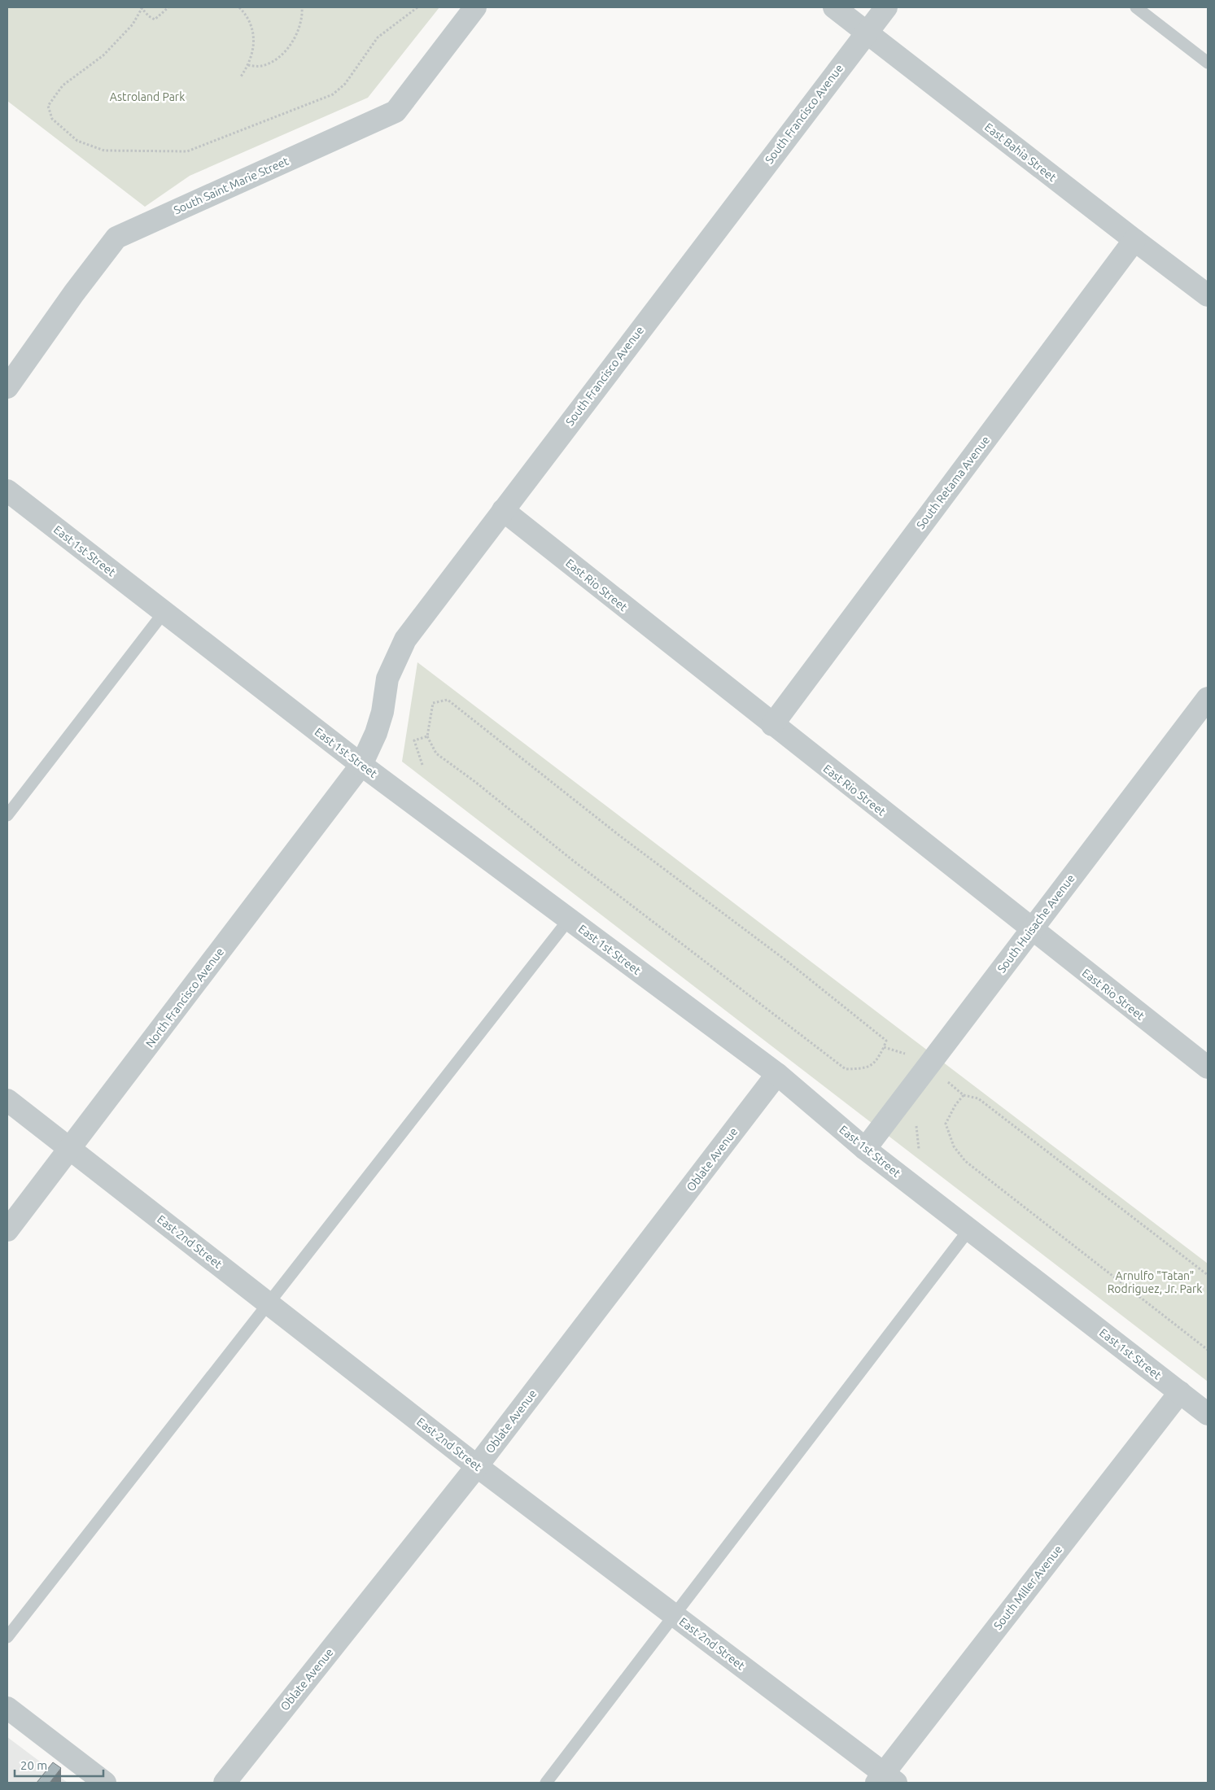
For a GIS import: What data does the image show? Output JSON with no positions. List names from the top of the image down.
{
  "streets": {
    "street": [
      "South Francisco Avenue",
      "East Bahia Street",
      "South Saint Marie Street",
      "South Retama Avenue",
      "East 1st Street",
      "East Rio Street",
      "South Huisache Avenue",
      "North Francisco Avenue",
      "Oblate Avenue",
      "East 2nd Street",
      "South Miller Avenue"
    ]
  },
  "crossings": [
    ["South Francisco Avenue", "East Bahia Street"],
    ["South Francisco Avenue", "East 1st Street"],
    ["South Francisco Avenue", "East Rio Street"],
    ["South Francisco Avenue", "North Francisco Avenue"],
    ["East Bahia Street", "South Retama Avenue"],
    ["South Retama Avenue", "East Rio Street"],
    ["East 1st Street", "South Huisache Avenue"],
    ["East 1st Street", "North Francisco Avenue"],
    ["East 1st Street", "Oblate Avenue"],
    ["East 1st Street", "South Miller Avenue"],
    ["East Rio Street", "South Huisache Avenue"],
    ["North Francisco Avenue", "East 2nd Street"],
    ["Oblate Avenue", "East 2nd Street"],
    ["East 2nd Street", "South Miller Avenue"]
  ],
  "parks": ["Astroland Park", "Arnulfo \"Tatan\" Rodriguez, Jr. Park"],
  "scale_bar": "20 m"
}
